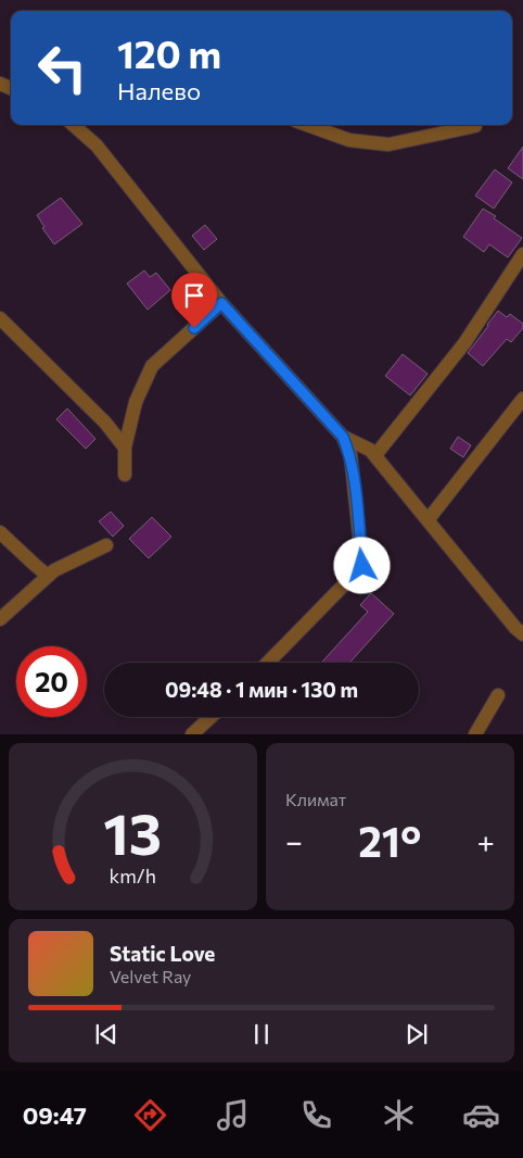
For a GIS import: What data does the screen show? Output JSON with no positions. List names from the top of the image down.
{
  "page": {
    "turn": ["120 m", "Налево"],
    "limit": "20",
    "trip": "09:48 · 1 мин · 130 m",
    "tile": "Климат",
    "heat": ["−", "21°", "+"],
    "song": ["Static Love", "Velvet Ray"],
    "tabs": "09:47",
    "gauge": ["13", "km/h"]
  }
}
